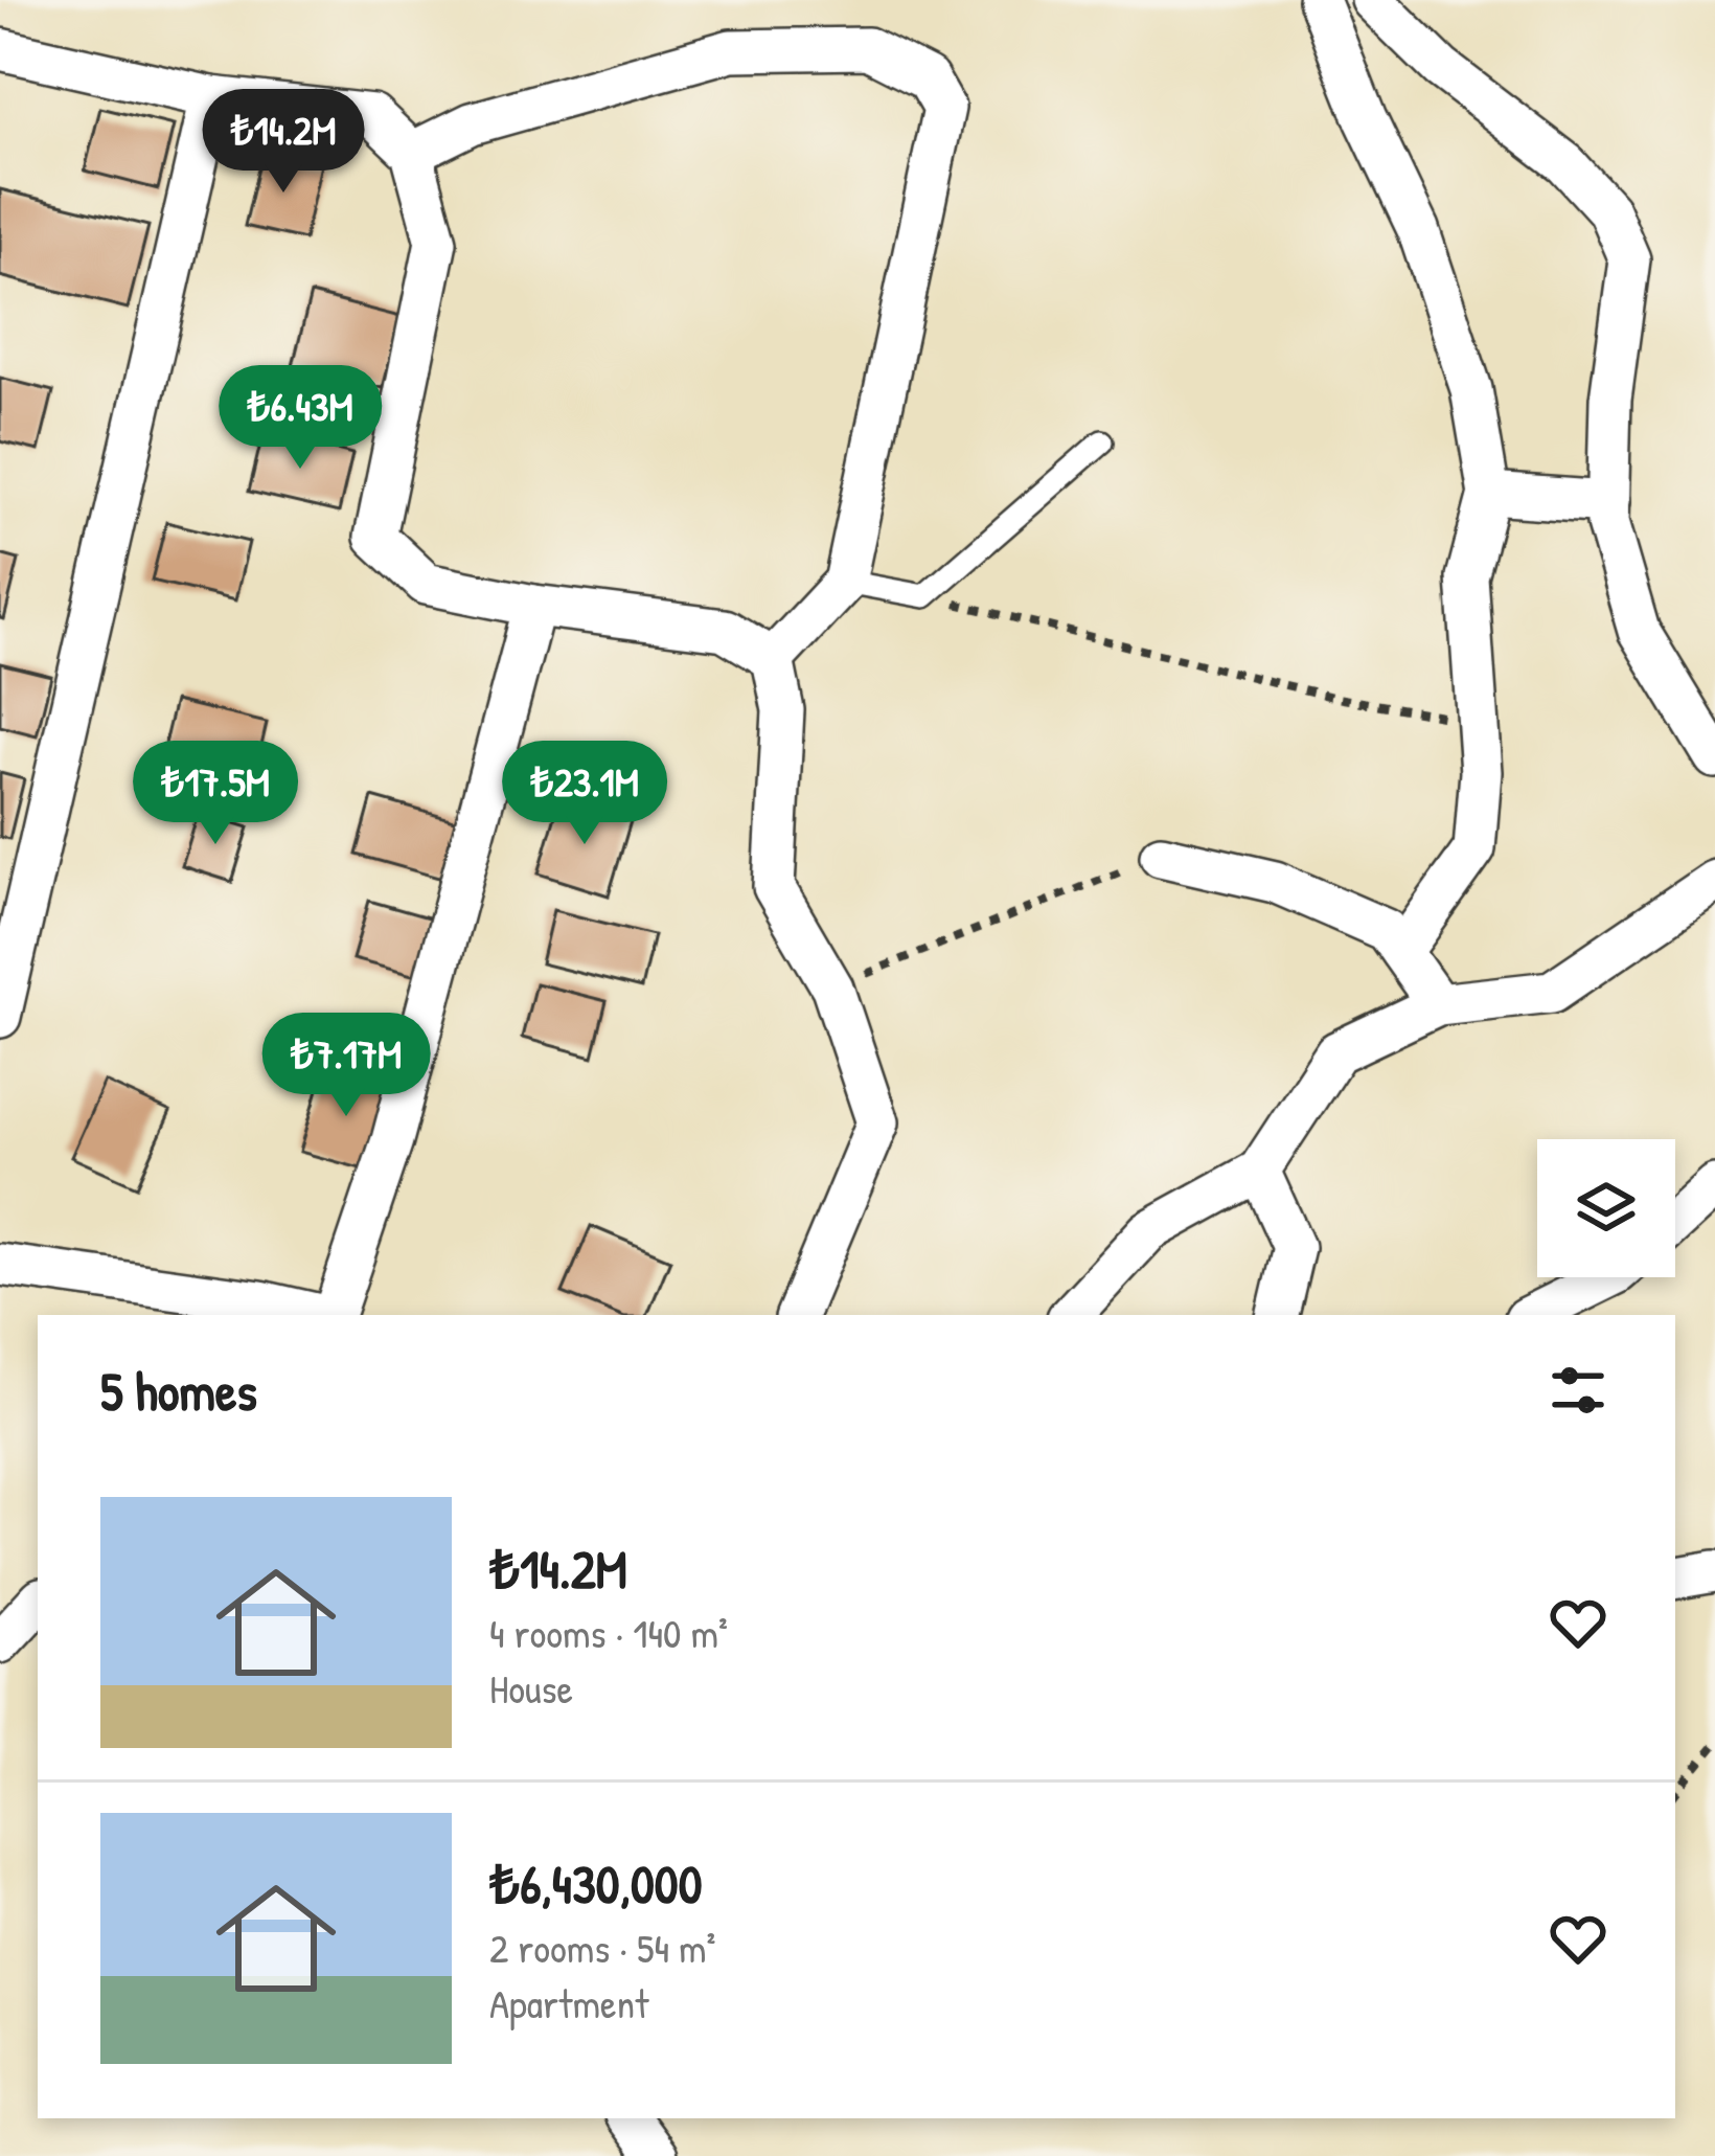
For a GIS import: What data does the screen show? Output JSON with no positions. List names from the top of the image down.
{
  "page": {
    "price": [
      "₺14.2M",
      "₺6.43M",
      "₺17.5M",
      "₺23.1M",
      "₺7.17M"
    ],
    "heading": "5 homes",
    "list": [
      {
        "name": "₺14.2M",
        "note": "4 rooms · 140 m² · House"
      },
      {
        "name": "₺6,430,000",
        "note": "2 rooms · 54 m² · Apartment"
      }
    ]
  }
}
